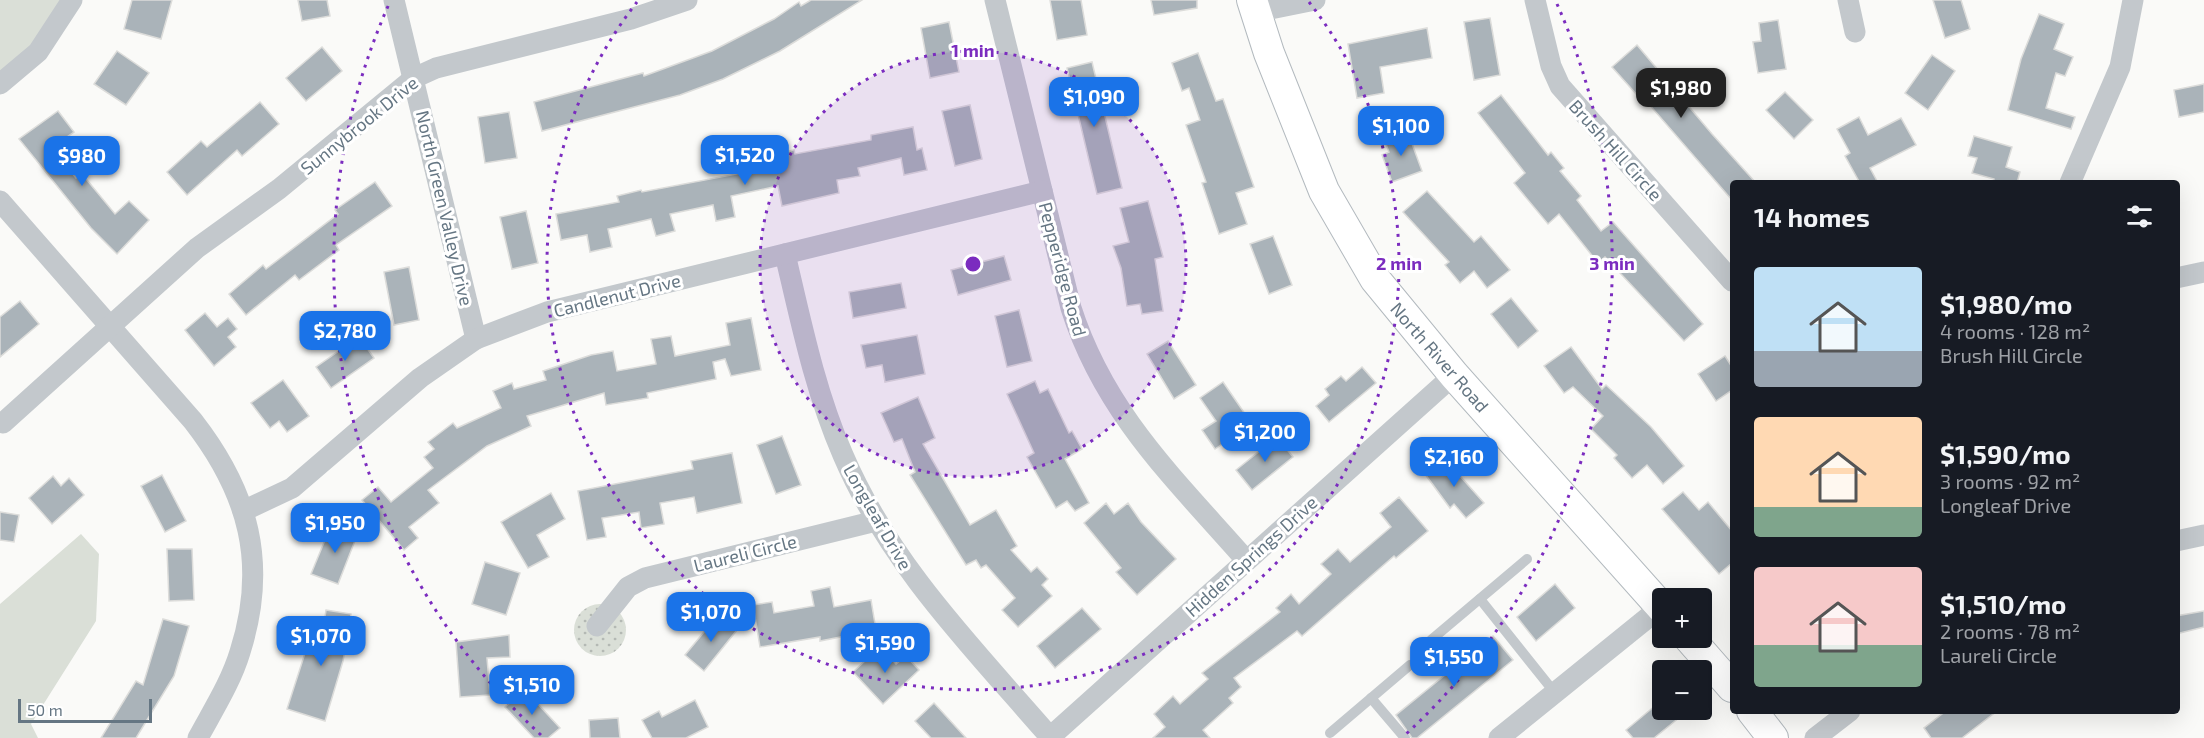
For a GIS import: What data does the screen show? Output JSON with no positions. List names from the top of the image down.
{
  "streets": {
    "street": [
      "Sunnybrook Drive",
      "Brush Hill Circle",
      "North Green Valley Drive",
      "Pepperidge Road",
      "Candlenut Drive",
      "North River Road",
      "Longleaf Drive",
      "Laureli Circle",
      "Hidden Springs Drive"
    ]
  },
  "crossings": [
    ["Sunnybrook Drive", "North Green Valley Drive"],
    ["North Green Valley Drive", "Candlenut Drive"],
    ["Pepperidge Road", "Candlenut Drive"],
    ["Pepperidge Road", "Hidden Springs Drive"],
    ["Candlenut Drive", "Longleaf Drive"],
    ["North River Road", "Hidden Springs Drive"],
    ["Longleaf Drive", "Laureli Circle"],
    ["Longleaf Drive", "Hidden Springs Drive"]
  ],
  "scale_bar": "50 m",
  "page": {
    "price": [
      "$1,980",
      "$1,090",
      "$1,100",
      "$1,520",
      "$980",
      "$2,780",
      "$1,200",
      "$2,160",
      "$1,950",
      "$1,070",
      "$1,070",
      "$1,590",
      "$1,550",
      "$1,510"
    ],
    "heading": "14 homes",
    "list": [
      {
        "name": "$1,980/mo",
        "note": "4 rooms · 128 m² · Brush Hill Circle"
      },
      {
        "name": "$1,590/mo",
        "note": "3 rooms · 92 m² · Longleaf Drive"
      },
      {
        "name": "$1,510/mo",
        "note": "2 rooms · 78 m² · Laureli Circle"
      }
    ],
    "map_buttons": ["+", "−"],
    "scale": "50 m"
  },
  "rings": ["1 min", "2 min", "3 min"]
}
